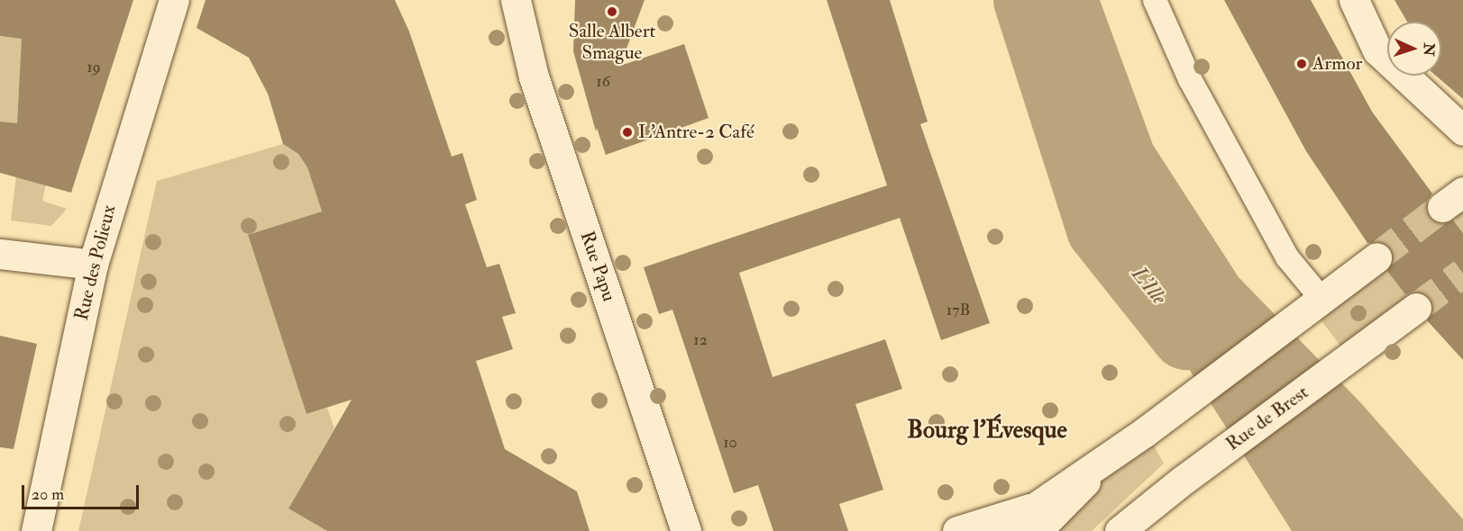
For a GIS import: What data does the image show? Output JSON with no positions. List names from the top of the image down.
{
  "streets": {
    "street": ["Rue des Polieux", "Rue Papu", "Rue de Brest"]
  },
  "districts": ["Bourg l'Évesque"],
  "water": ["L'Ille"],
  "places": ["Salle Albert Smague", "Armor", "L'Antre-2 Café"],
  "house_numbers": [
    "19",
    "16",
    "17B",
    "12",
    "10"
  ],
  "scale_bar": "20 m",
  "north": "right"
}
